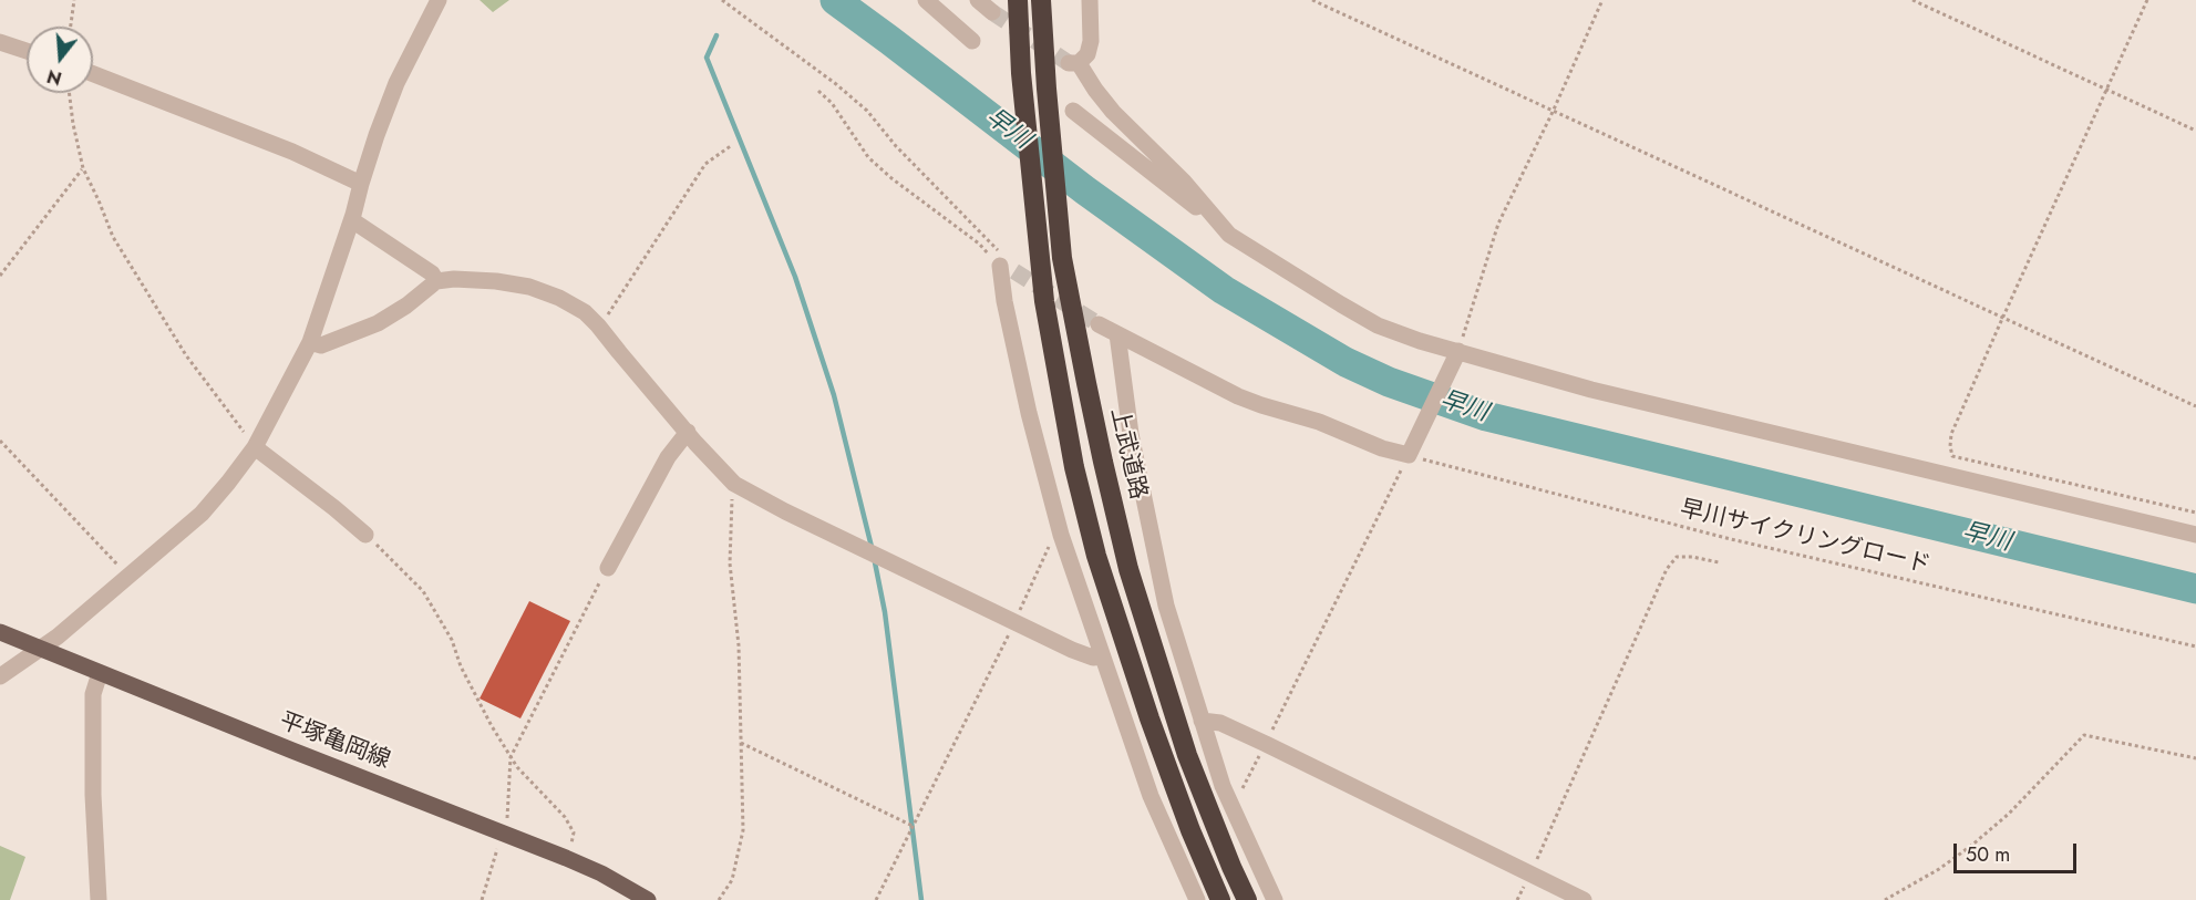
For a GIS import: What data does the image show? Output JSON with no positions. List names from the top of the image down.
{
  "streets": {
    "highway": ["上武道路"],
    "main road": ["平塚亀岡線"],
    "path": ["早川サイクリングロード"]
  },
  "water": ["早川"],
  "scale_bar": "50 m",
  "north": "bottom"
}
